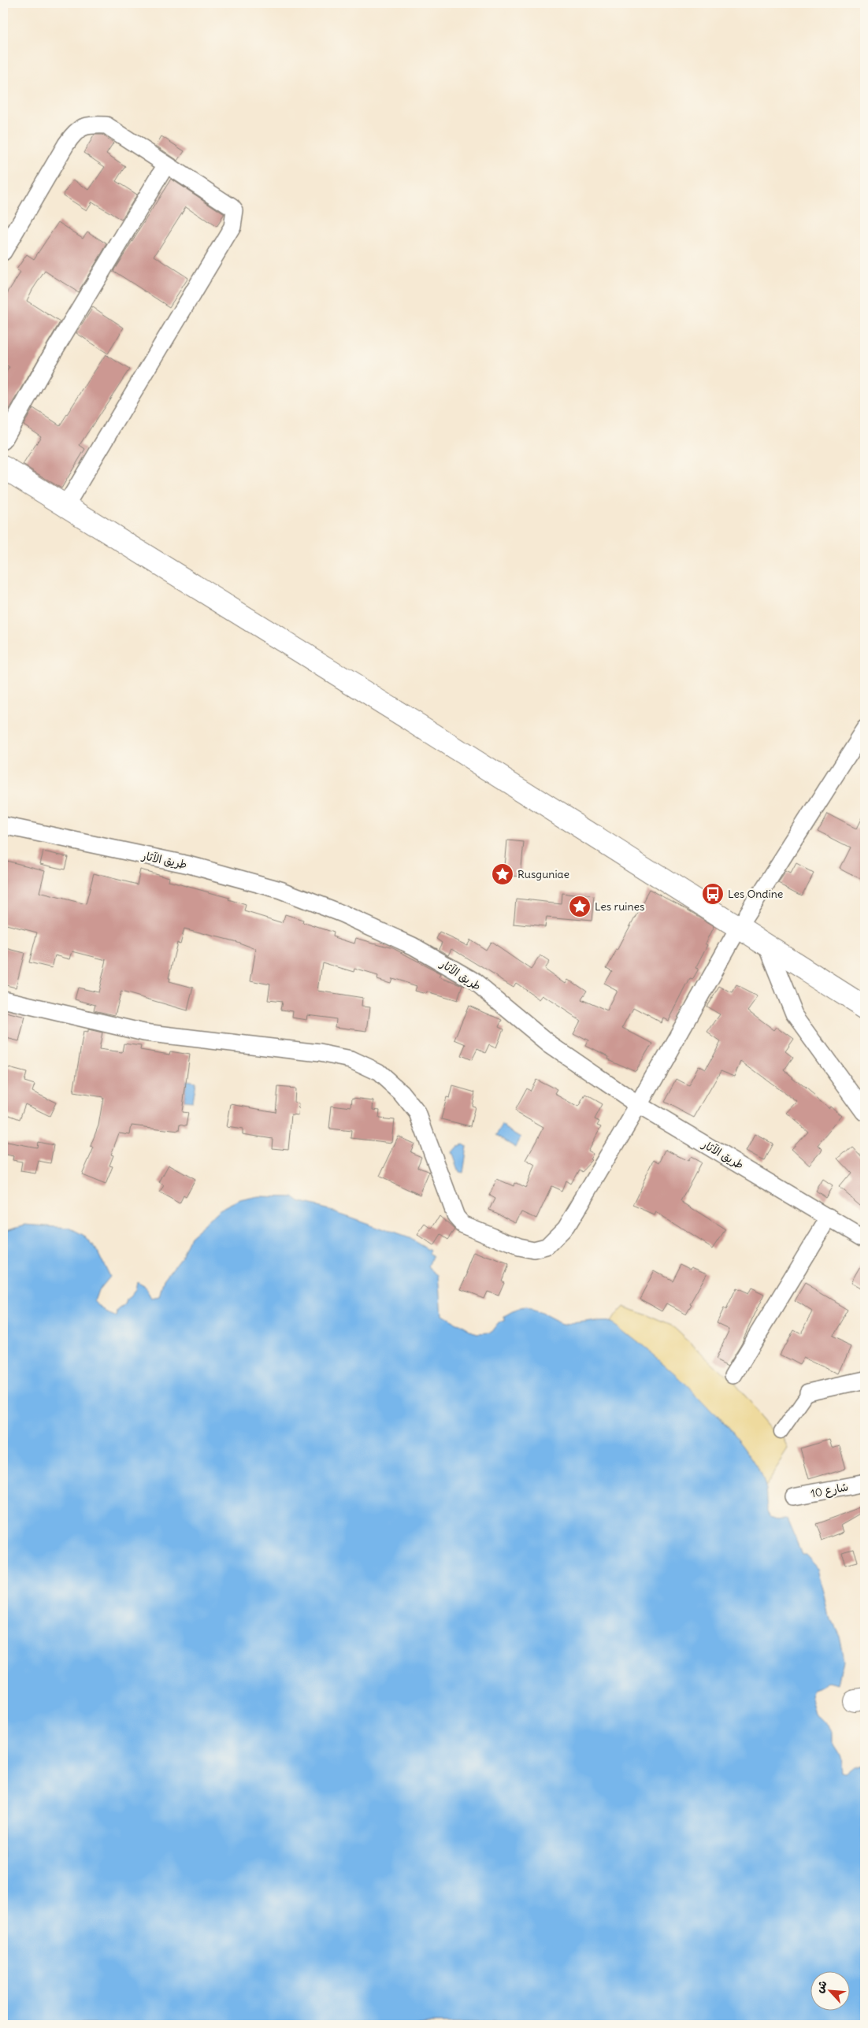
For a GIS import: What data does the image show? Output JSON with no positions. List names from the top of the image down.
{
  "streets": {
    "street": ["طريق الآثار", "شارع 10"]
  },
  "places": {
    "place": ["Rusguniae", "Les ruines"],
    "bus stop": ["Les Ondine"]
  },
  "north": "top left"
}
